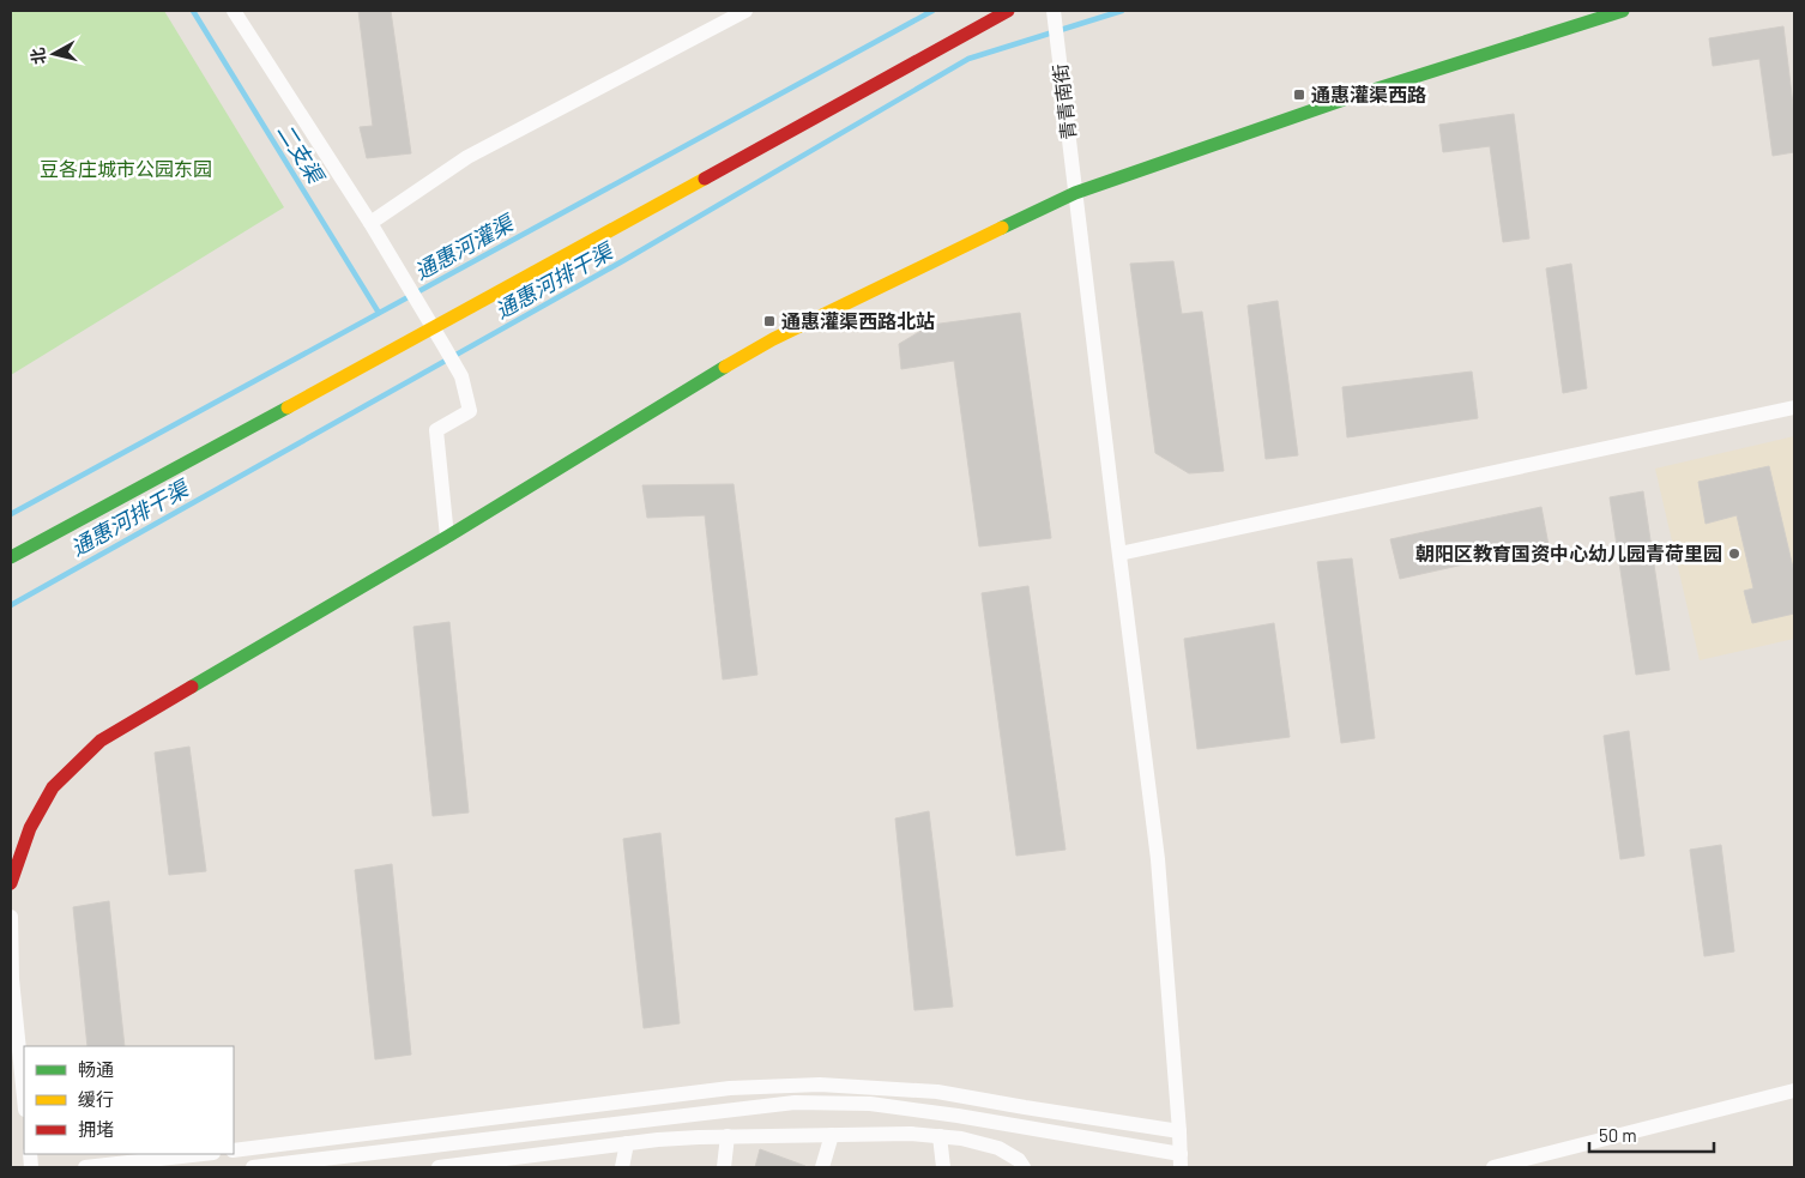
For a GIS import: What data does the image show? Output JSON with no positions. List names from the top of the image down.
{
  "streets": {
    "street": ["青青南街"]
  },
  "water": ["二支渠", "通惠河灌渠", "通惠河排干渠"],
  "parks": ["豆各庄城市公园东园"],
  "places": {
    "transit": ["通惠灌渠西路", "通惠灌渠西路北站"],
    "other": ["朝阳区教育国资中心幼儿园青荷里园"]
  },
  "legend": ["畅通", "缓行", "拥堵"],
  "scale_bar": "50 m",
  "north": "left"
}
